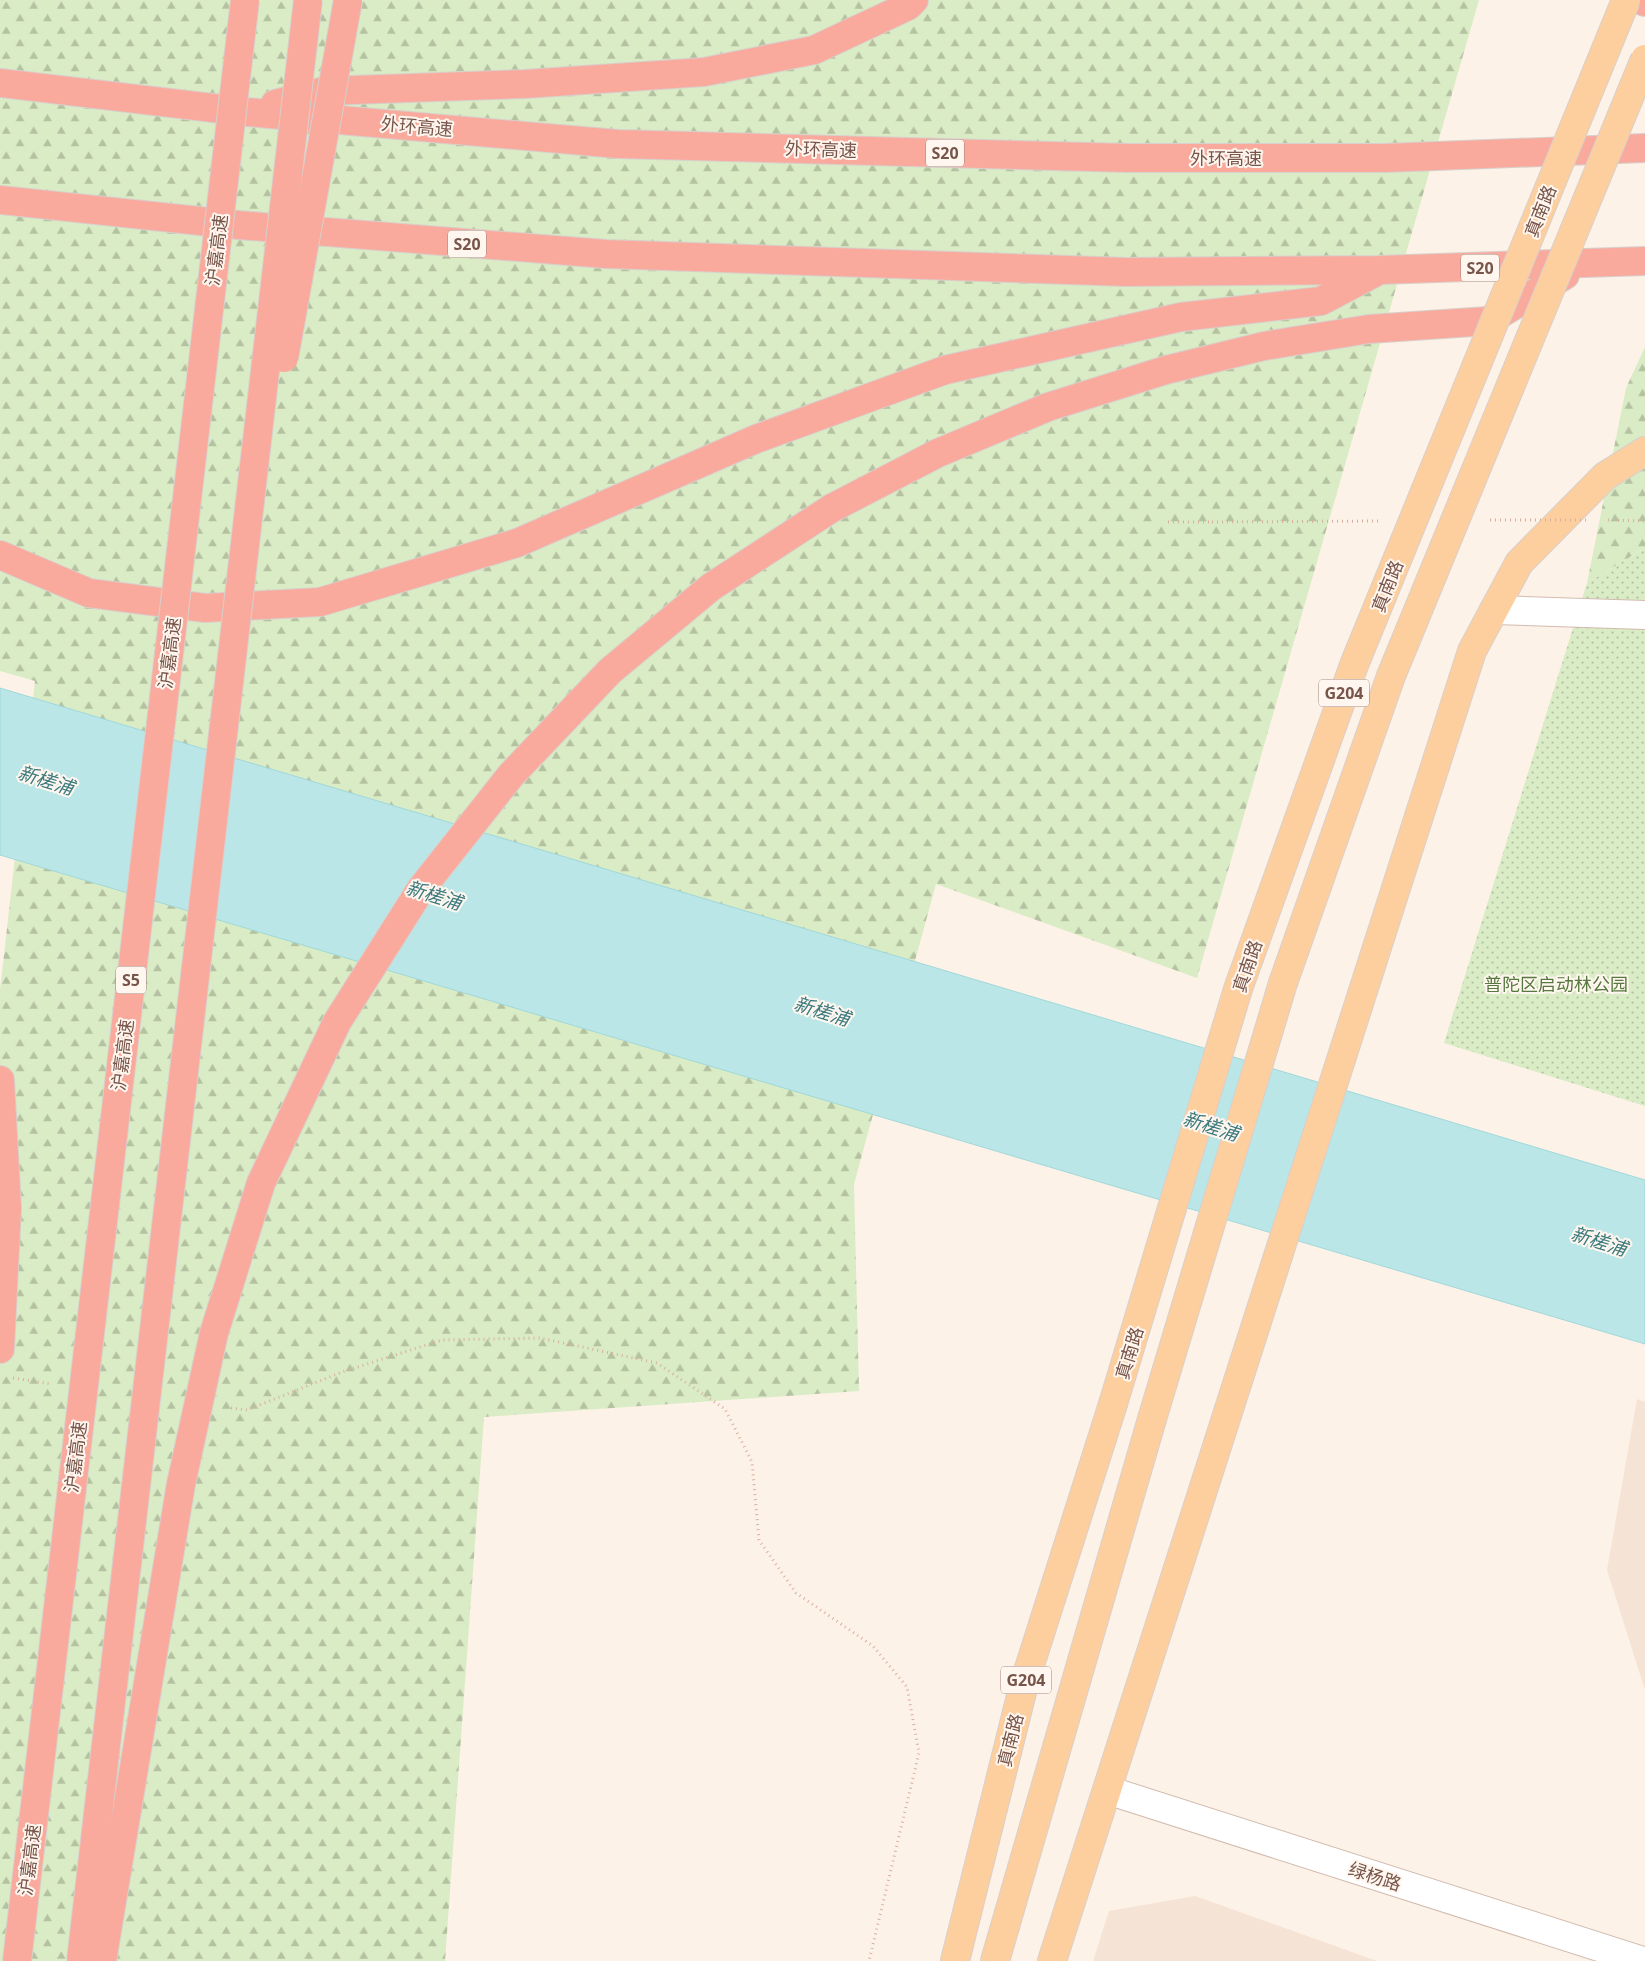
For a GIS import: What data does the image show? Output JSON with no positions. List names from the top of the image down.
{
  "streets": {
    "highway": [
      "外环高速",
      "S20",
      "沪嘉高速",
      "S5"
    ],
    "main road": ["真南路", "G204"],
    "street": ["绿杨路"]
  },
  "water": ["新槎浦"],
  "parks": ["普陀区启动林公园"]
}
